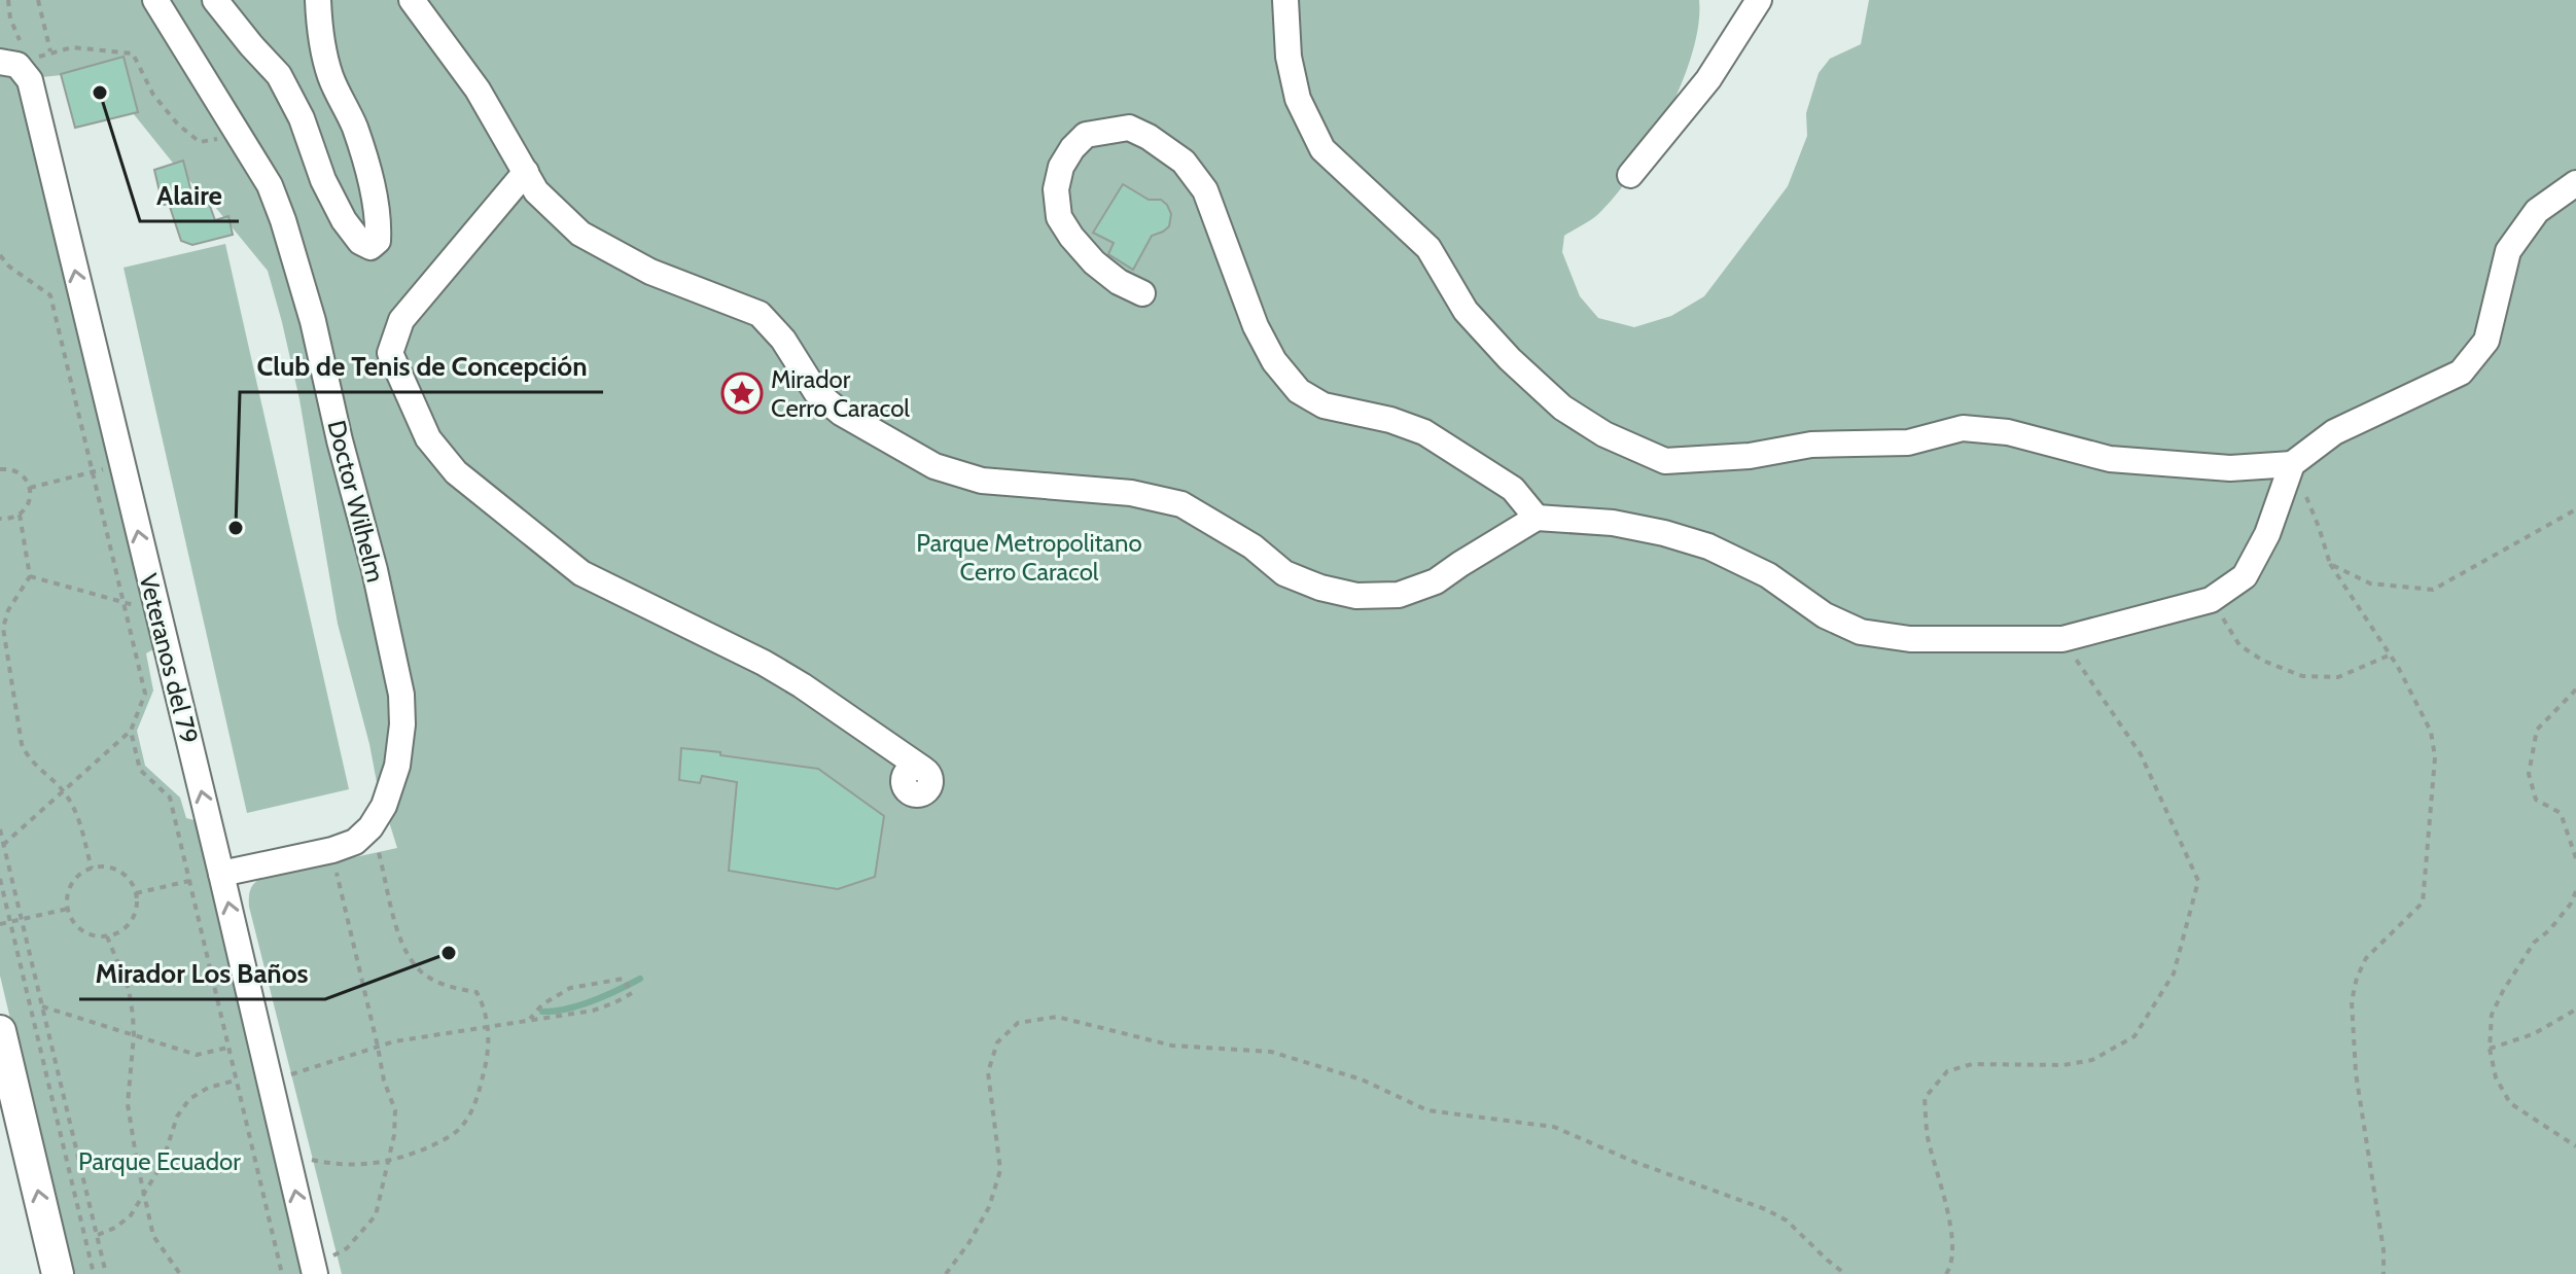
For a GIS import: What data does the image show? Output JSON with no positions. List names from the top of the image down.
{
  "streets": {
    "street": ["Doctor Wilhelm", "Veteranos del 79"]
  },
  "one_way": ["Veteranos del 79"],
  "parks": ["Parque Metropolitano Cerro Caracol", "Parque Ecuador"],
  "places": {
    "other": ["Alaire", "Club de Tenis de Concepción", "Mirador Los Baños"],
    "place": ["Mirador Cerro Caracol"]
  }
}
